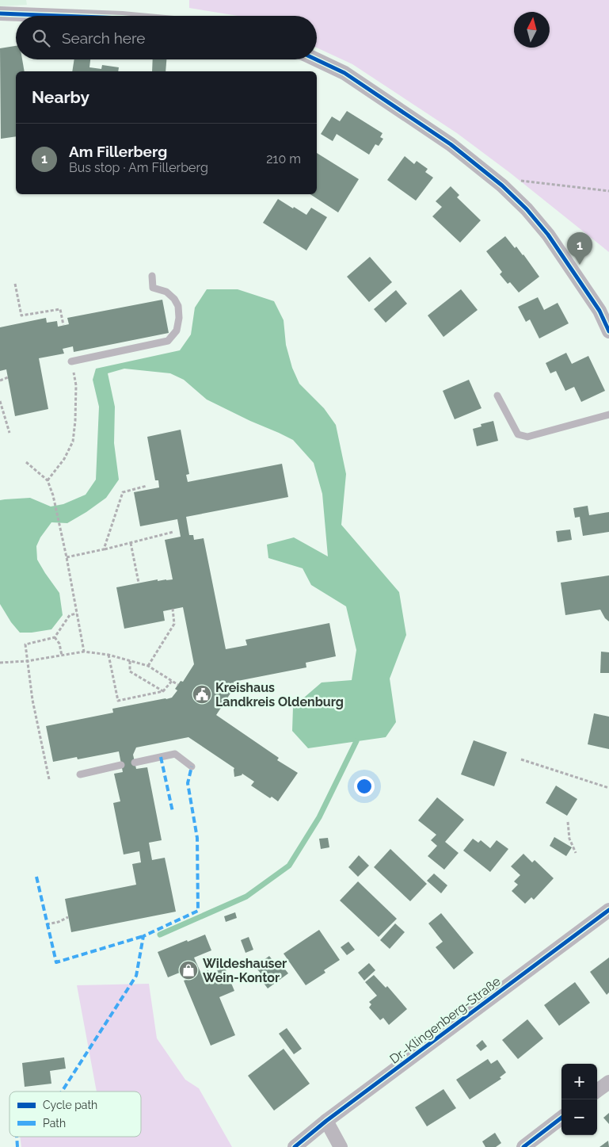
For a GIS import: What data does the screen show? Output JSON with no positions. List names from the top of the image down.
{
  "streets": {
    "street": ["Dr.-Klingenberg-Straße"]
  },
  "places": {
    "public building": ["Kreishaus Landkreis Oldenburg"],
    "shop": ["Wildeshauser Wein-Kontor"]
  },
  "legend": ["Cycle path", "Path"],
  "north": "top",
  "page": {
    "search": "Search here",
    "heading": "Nearby",
    "list": [
      {
        "mark": "1",
        "name": "Am Fillerberg",
        "note": "Bus stop · Am Fillerberg",
        "value": "210 m"
      }
    ],
    "pins": "1",
    "map_buttons": ["+", "−"]
  }
}
